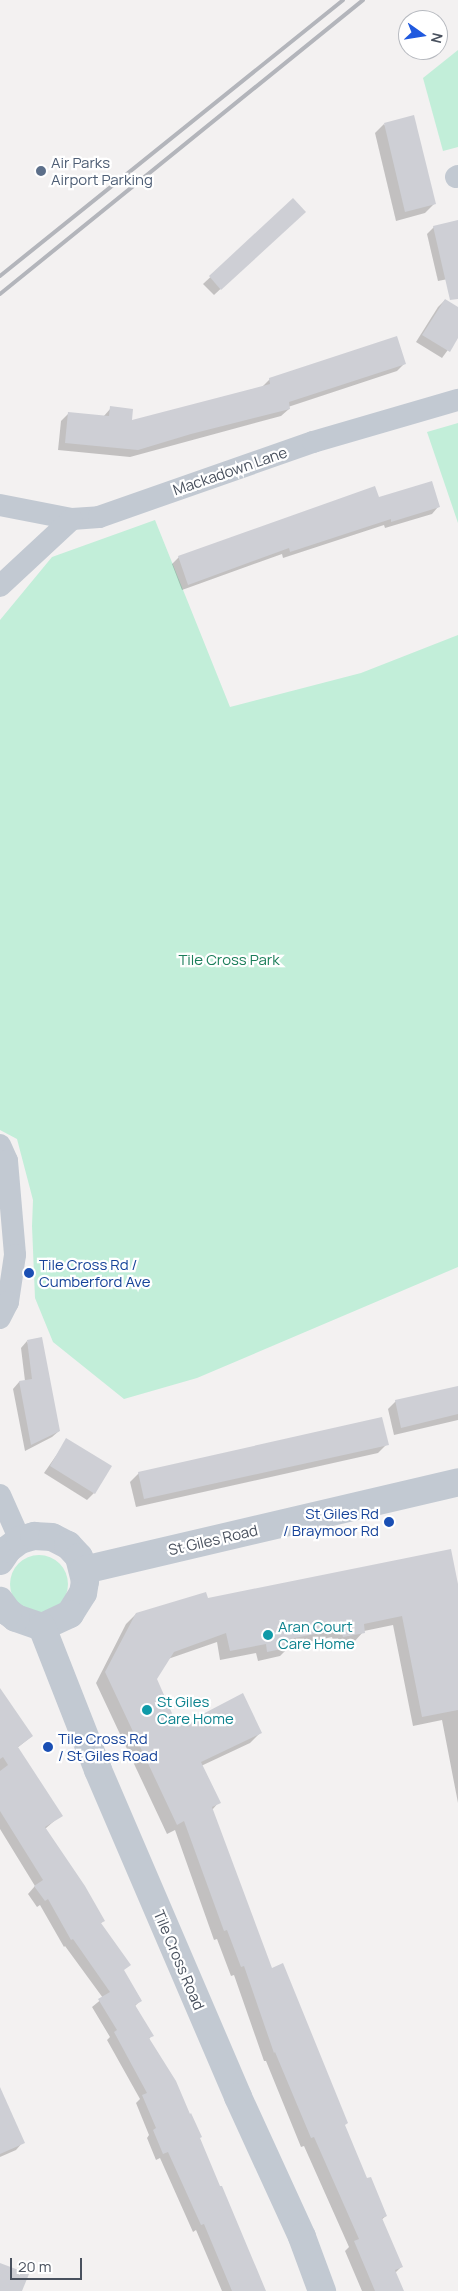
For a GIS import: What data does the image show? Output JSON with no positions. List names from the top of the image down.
{
  "streets": {
    "street": ["Mackadown Lane", "St Giles Road", "Tile Cross Road"]
  },
  "parks": ["Tile Cross Park"],
  "places": [
    "Air Parks Airport Parking",
    "Tile Cross Rd / Cumberford Ave",
    "St Giles Rd / Braymoor Rd",
    "Aran Court Care Home",
    "St Giles Care Home",
    "Tile Cross Rd / St Giles Road"
  ],
  "scale_bar": "20 m",
  "north": "right"
}
